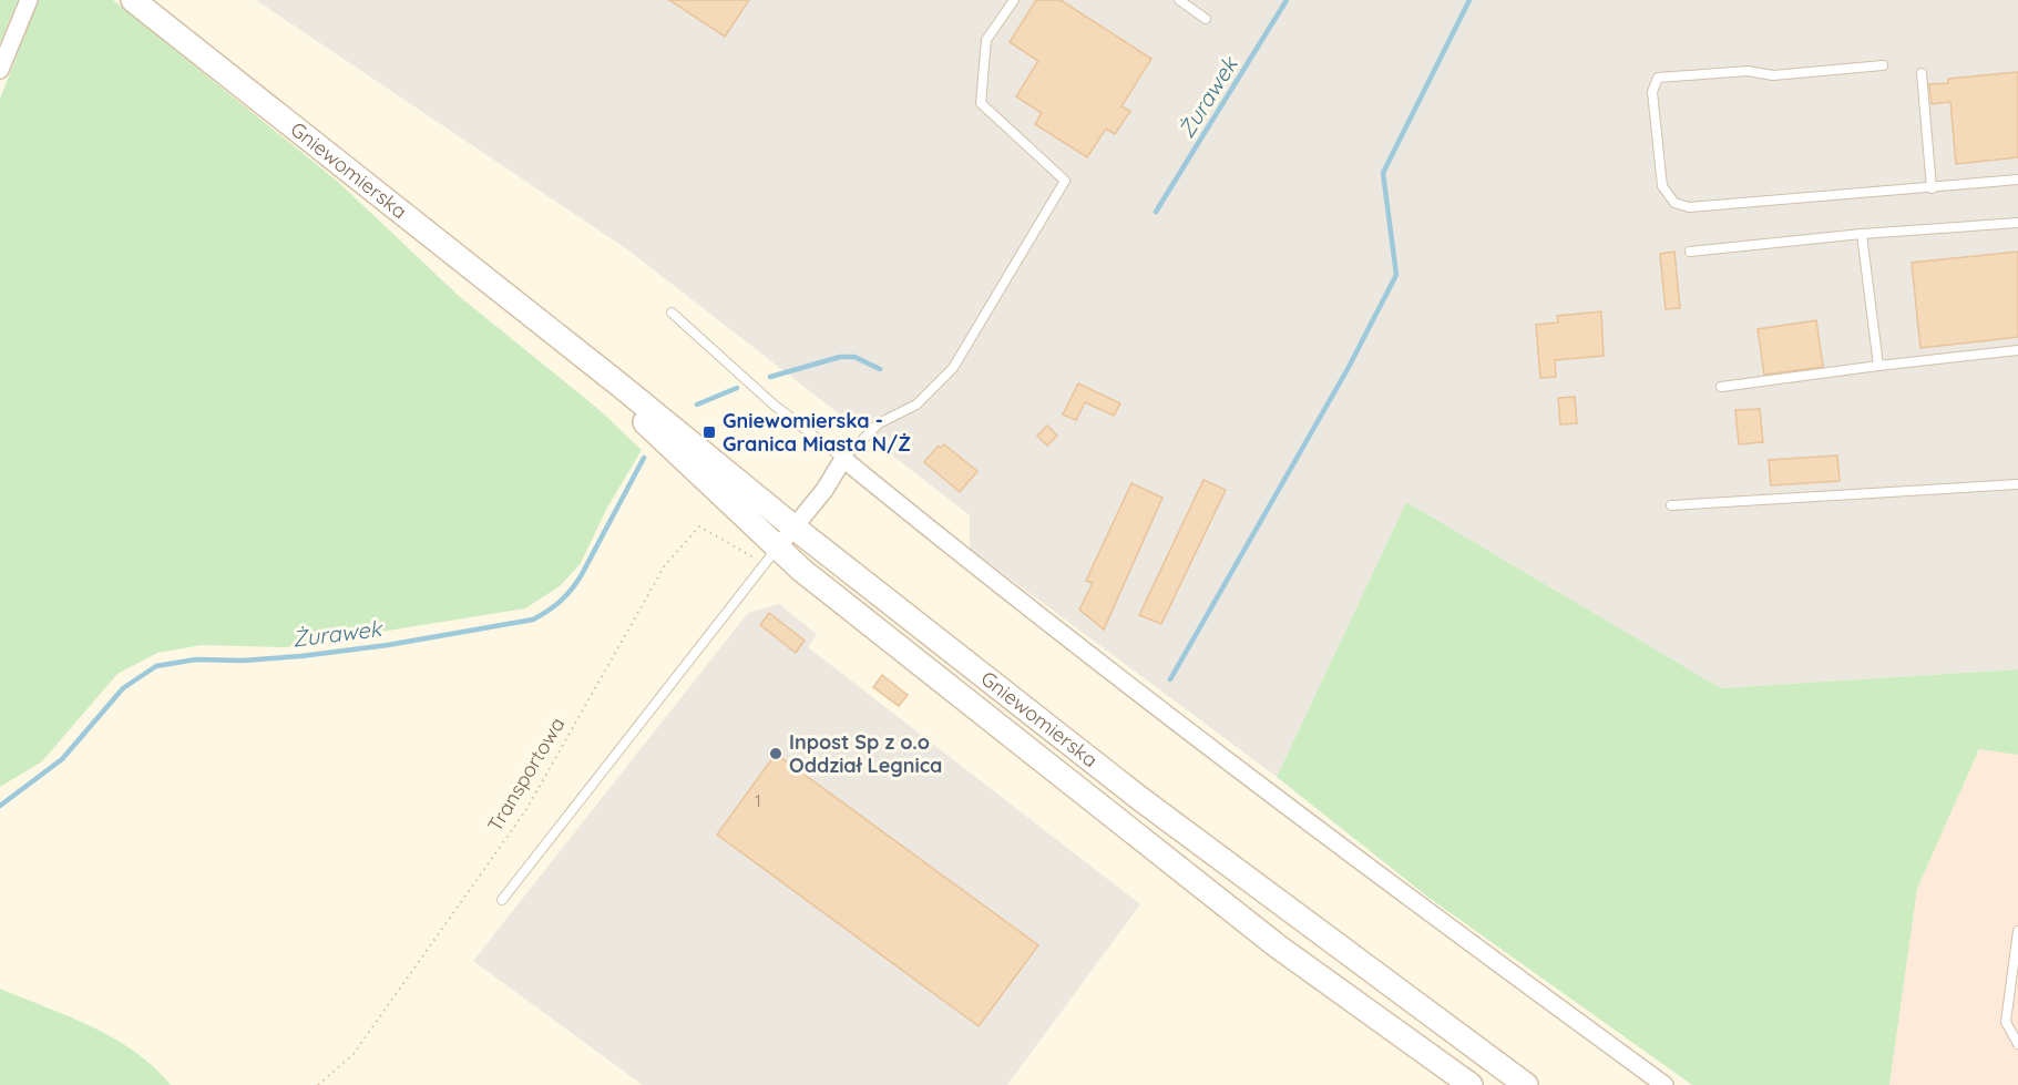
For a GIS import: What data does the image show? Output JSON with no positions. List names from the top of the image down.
{
  "streets": {
    "street": ["Gniewomierska"],
    "path": ["Transportowa"]
  },
  "crossings": [
    ["Gniewomierska", "Transportowa"]
  ],
  "water": ["Żurawek"],
  "places": {
    "transit": ["Gniewomierska - Granica Miasta N/Ż"],
    "other": ["Inpost Sp z o.o Oddział Legnica"]
  },
  "house_numbers": ["1"]
}
